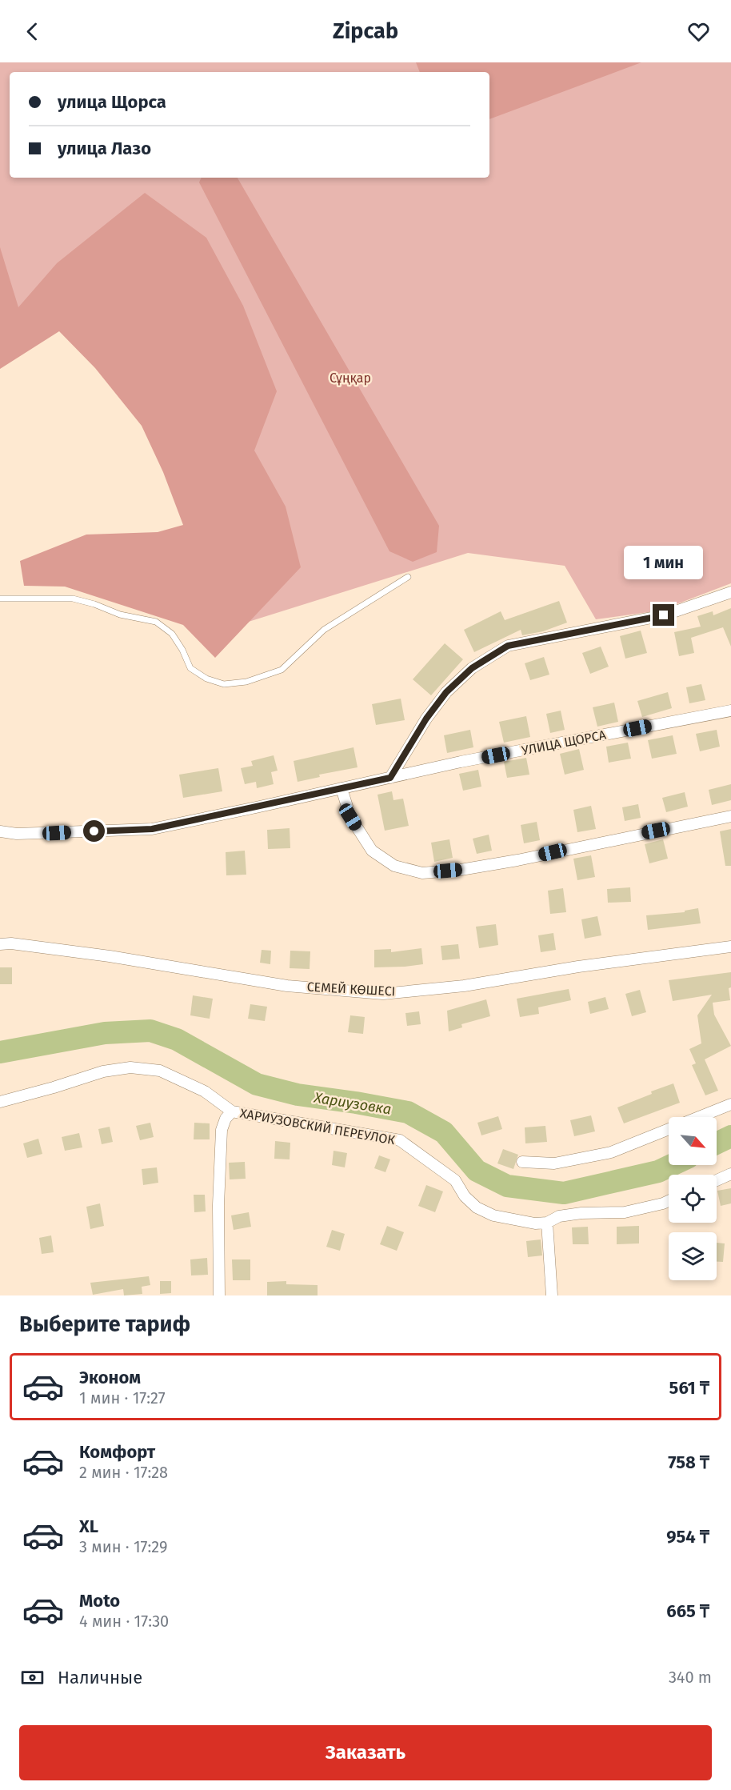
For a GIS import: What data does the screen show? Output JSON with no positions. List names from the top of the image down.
{
  "streets": {
    "street": ["УЛИЦА ЩОРСА", "СЕМЕЙ КӨШЕСІ", "ХАРИУЗОВСКИЙ ПЕРЕУЛОК"]
  },
  "water": ["Хариузовка"],
  "parks": ["Сұңқар"],
  "north": "bottom right",
  "page": {
    "header": "Zipcab",
    "banner": ["улица Щорса", "улица Лазо"],
    "bubble": "1 мин",
    "heading": "Выберите тариф",
    "list": [
      {
        "name": "Эконом",
        "note": "1 мин · 17:27",
        "value": "561 ₸"
      },
      {
        "name": "Комфорт",
        "note": "2 мин · 17:28",
        "value": "758 ₸"
      },
      {
        "name": "XL",
        "note": "3 мин · 17:29",
        "value": "954 ₸"
      },
      {
        "name": "Moto",
        "note": "4 мин · 17:30",
        "value": "665 ₸"
      }
    ],
    "pay": ["Наличные", "340 m"],
    "buttons": "Заказать"
  }
}
